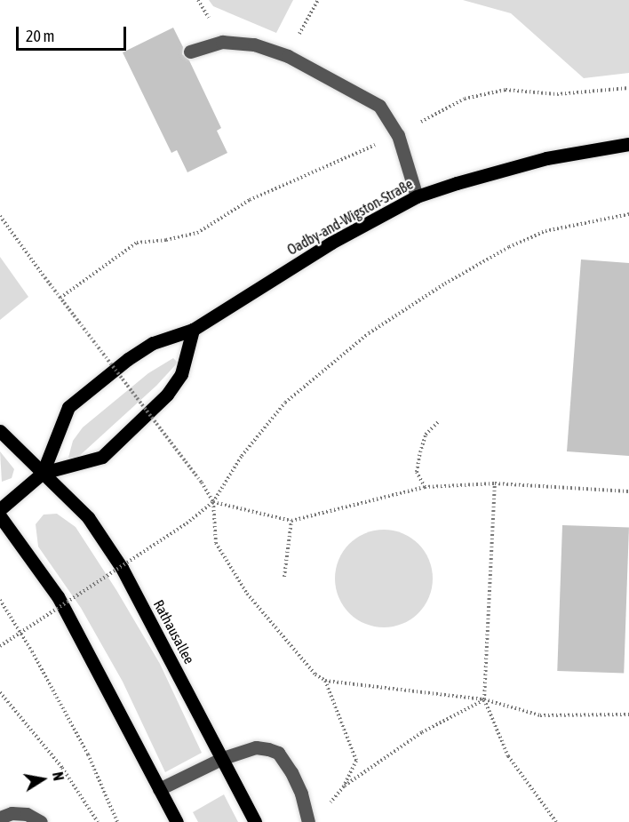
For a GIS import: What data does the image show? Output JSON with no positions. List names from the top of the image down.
{
  "streets": {
    "main road": ["Oadby-and-Wigston-Straße", "Rathausallee"]
  },
  "crossings": [
    ["Oadby-and-Wigston-Straße", "Rathausallee"]
  ],
  "scale_bar": "20 m",
  "north": "right"
}
